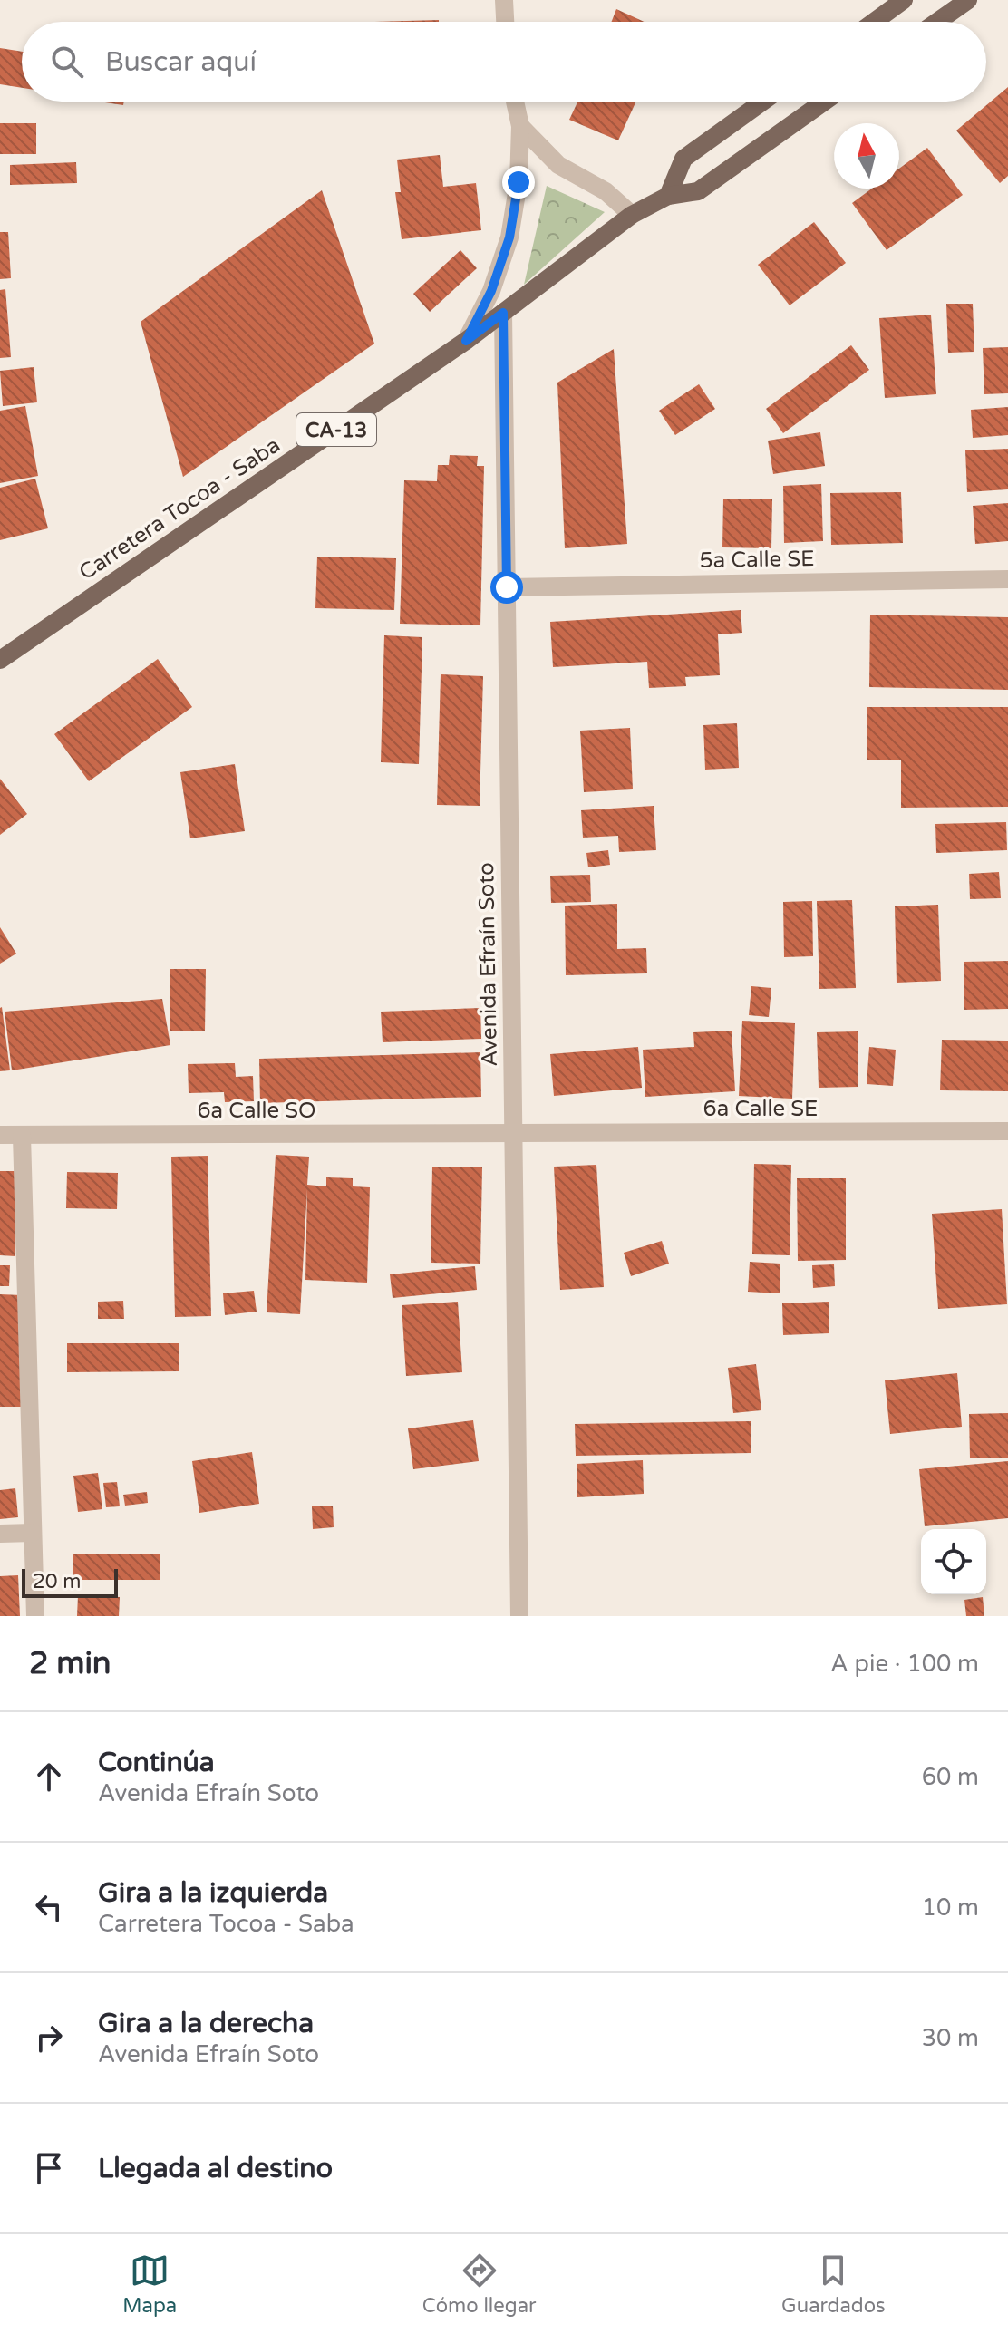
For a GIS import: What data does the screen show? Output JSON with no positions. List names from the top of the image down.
{
  "streets": {
    "main road": ["CA-13", "Carretera Tocoa - Saba"],
    "street": [
      "5a Calle SE",
      "Avenida Efraín Soto",
      "6a Calle SE",
      "6a Calle SO"
    ]
  },
  "crossings": [
    ["Carretera Tocoa - Saba", "Avenida Efraín Soto"],
    ["5a Calle SE", "Avenida Efraín Soto"],
    ["Avenida Efraín Soto", "6a Calle SE"],
    ["Avenida Efraín Soto", "6a Calle SO"],
    ["6a Calle SE", "6a Calle SO"]
  ],
  "scale_bar": "20 m",
  "north": "top",
  "page": {
    "search": "Buscar aquí",
    "scale": "20 m",
    "heading": ["2 min", "A pie · 100 m"],
    "list": [
      ["Continúa", "Avenida Efraín Soto", "60 m"],
      ["Gira a la izquierda", "Carretera Tocoa - Saba", "10 m"],
      ["Gira a la derecha", "Avenida Efraín Soto", "30 m"],
      "Llegada al destino"
    ],
    "nav": ["Mapa", "Cómo llegar", "Guardados"]
  }
}
